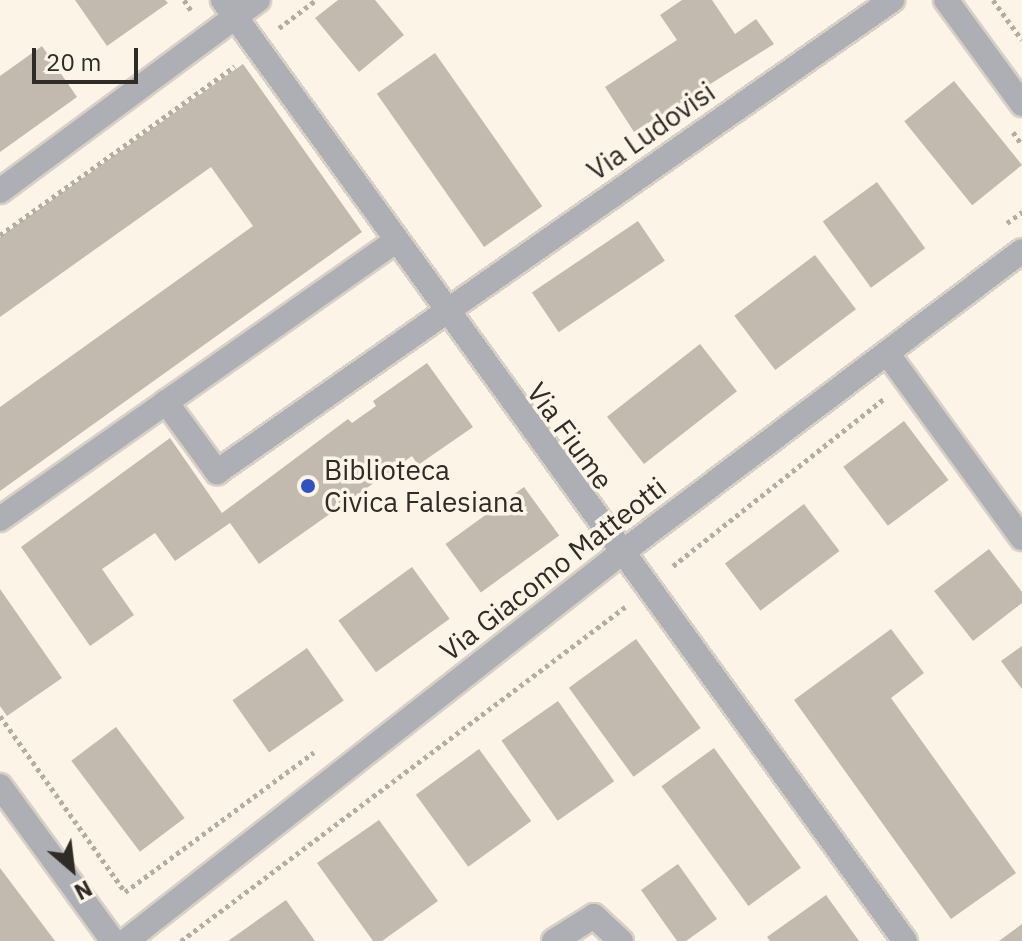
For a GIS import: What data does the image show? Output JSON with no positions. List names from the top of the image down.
{
  "streets": {
    "street": ["Via Ludovisi", "Via Fiume", "Via Giacomo Matteotti"]
  },
  "crossings": [
    ["Via Ludovisi", "Via Fiume"],
    ["Via Fiume", "Via Giacomo Matteotti"]
  ],
  "places": ["Biblioteca Civica Falesiana"],
  "scale_bar": "20 m",
  "north": "bottom right"
}
